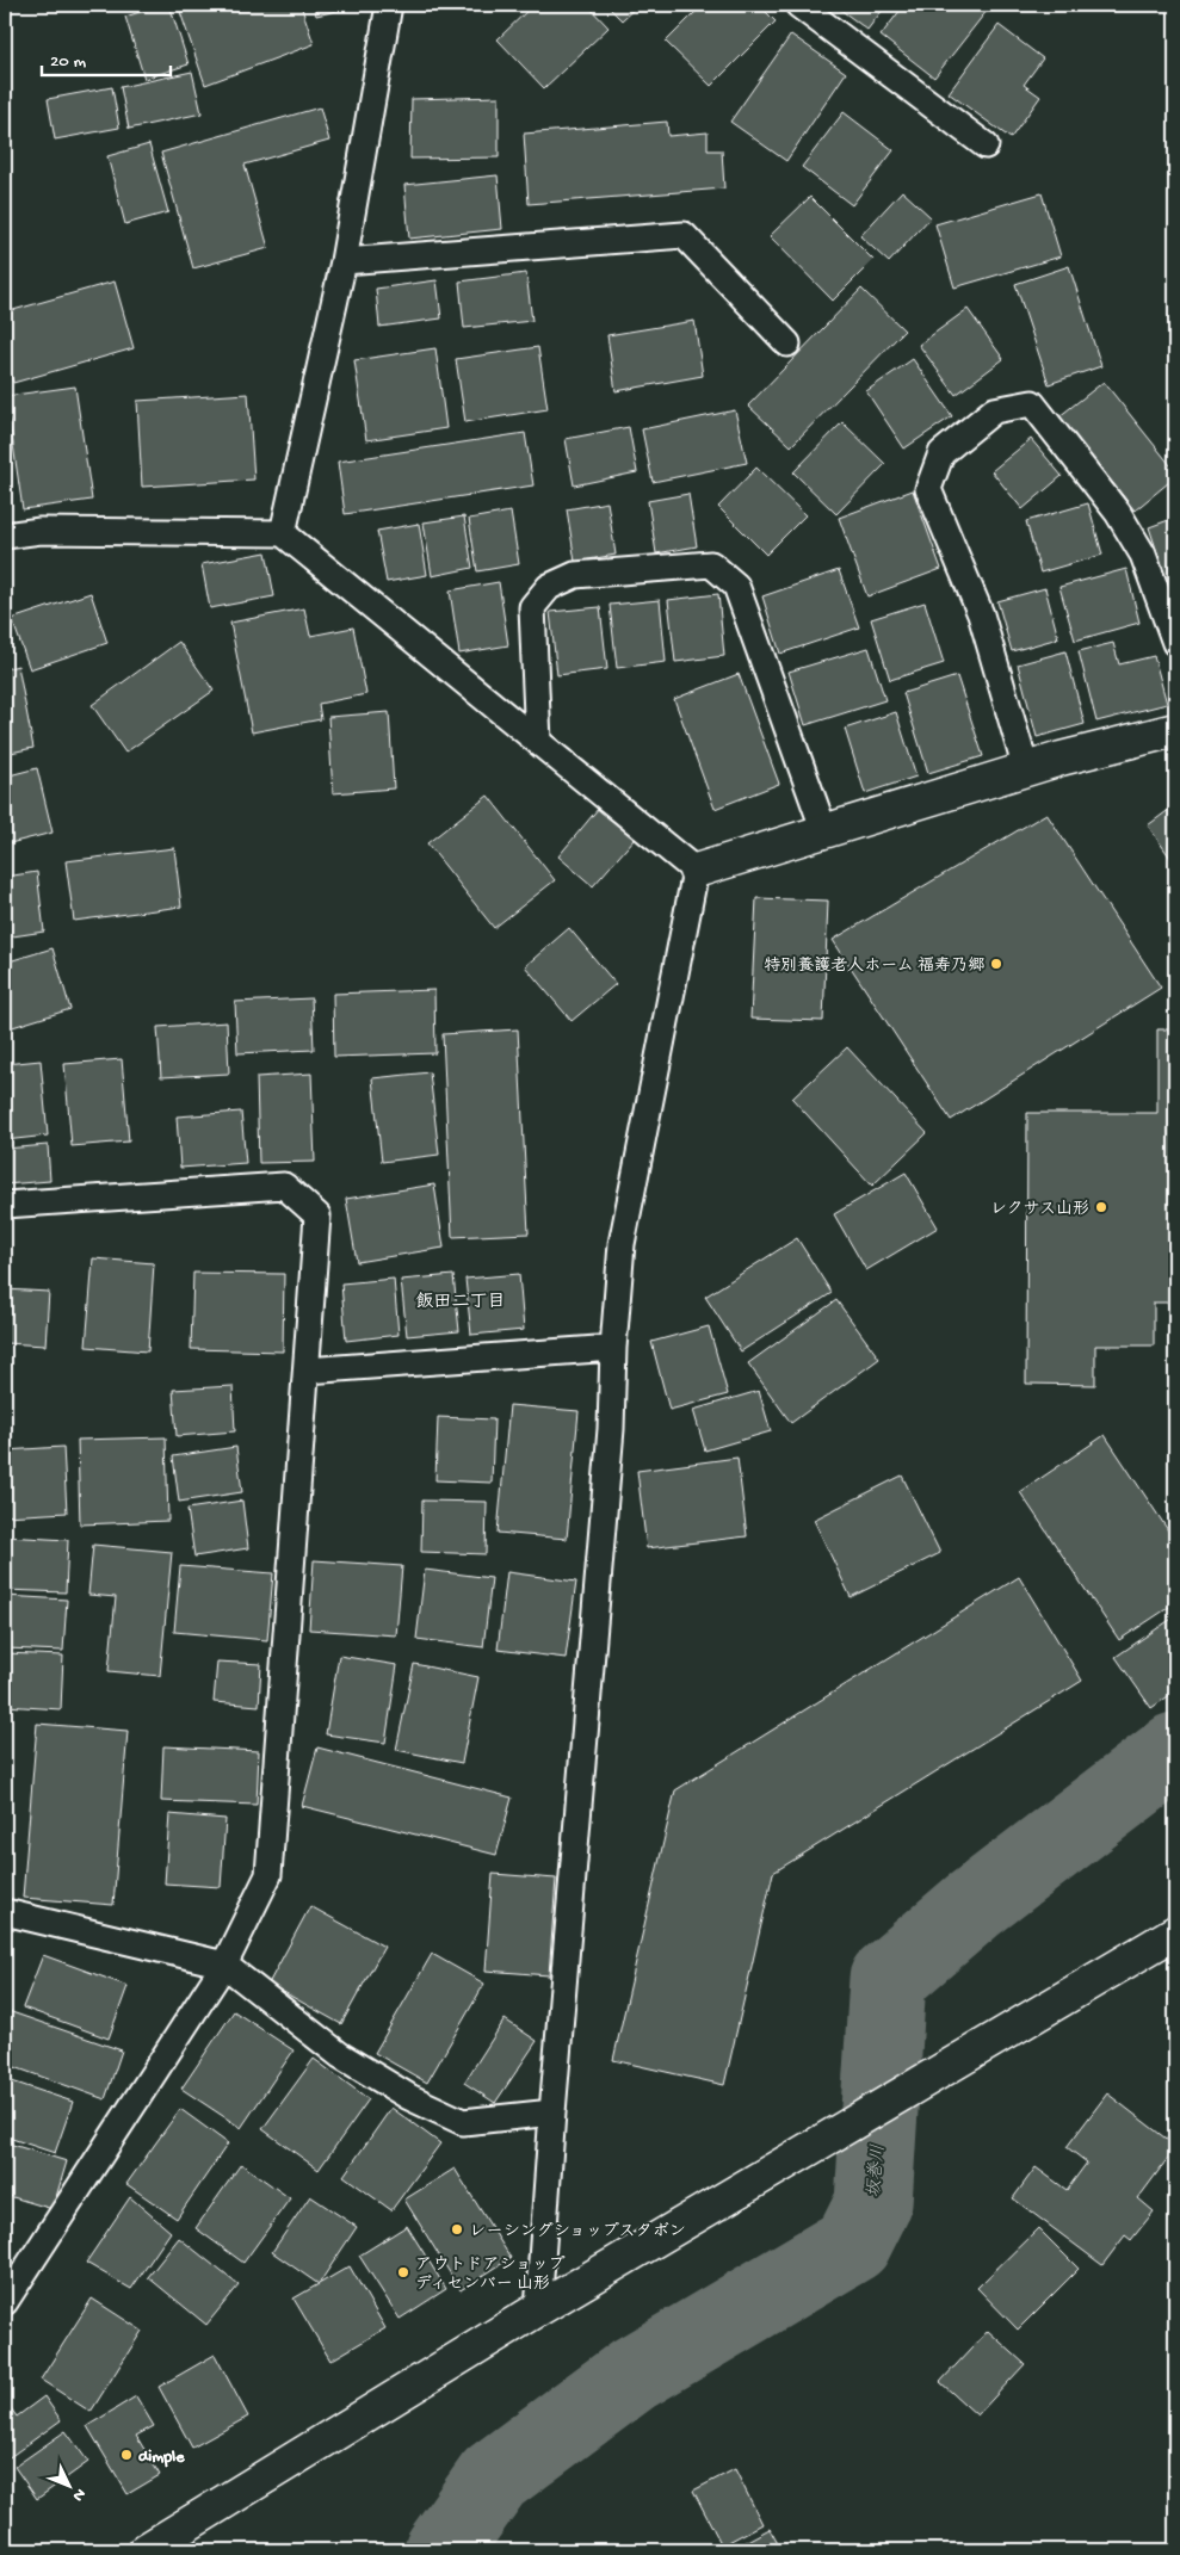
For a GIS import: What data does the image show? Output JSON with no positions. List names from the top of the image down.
{
  "districts": ["飯田二丁目"],
  "water": ["坂巻川"],
  "places": [
    "特別養護老人ホーム 福寿乃郷",
    "レクサス山形",
    "レーシングショップスタボン",
    "アウトドアショップ ディセンバー 山形",
    "dimple"
  ],
  "scale_bar": "20 m",
  "north": "bottom right"
}
